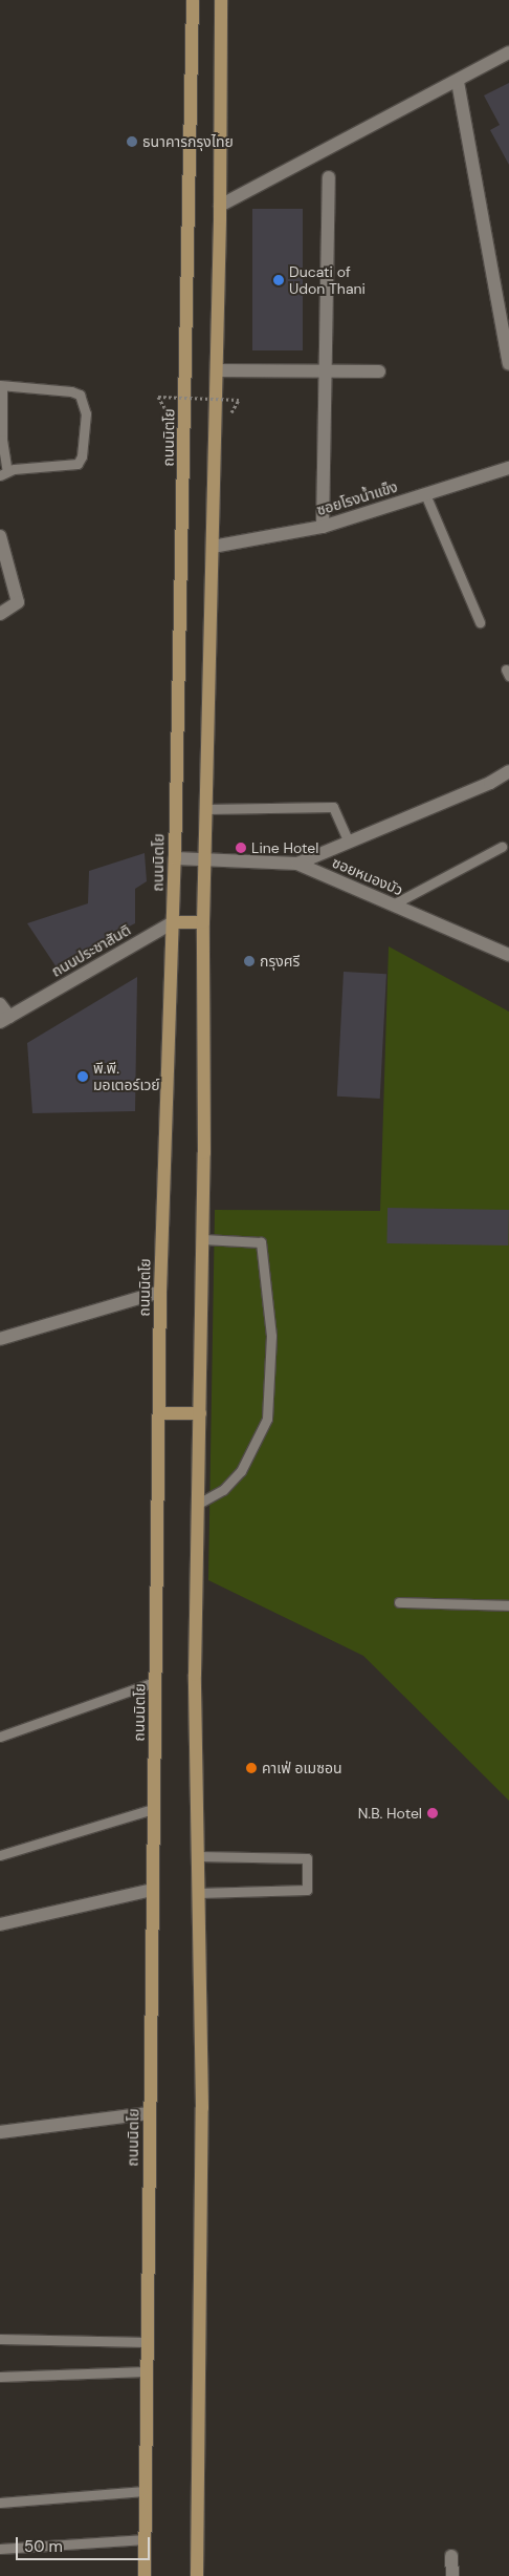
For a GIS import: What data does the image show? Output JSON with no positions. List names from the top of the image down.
{
  "streets": {
    "main road": ["ถนนนิตโย", "ถนนประชาสันติ"],
    "street": ["ซอยโรงน้ำแข็ง", "ซอยหนองบัว"]
  },
  "crossings": [
    ["ถนนนิตโย", "ซอยหนองบัว"],
    ["ถนนนิตโย", "ถนนประชาสันติ"]
  ],
  "places": [
    "ธนาคารกรุงไทย",
    "Ducati of Udon Thani",
    "Line Hotel",
    "กรุงศรี",
    "พี.พี. มอเตอร์เวย์",
    "คาเฟ่ อเมซอน",
    "N.B. Hotel"
  ],
  "scale_bar": "50 m"
}
